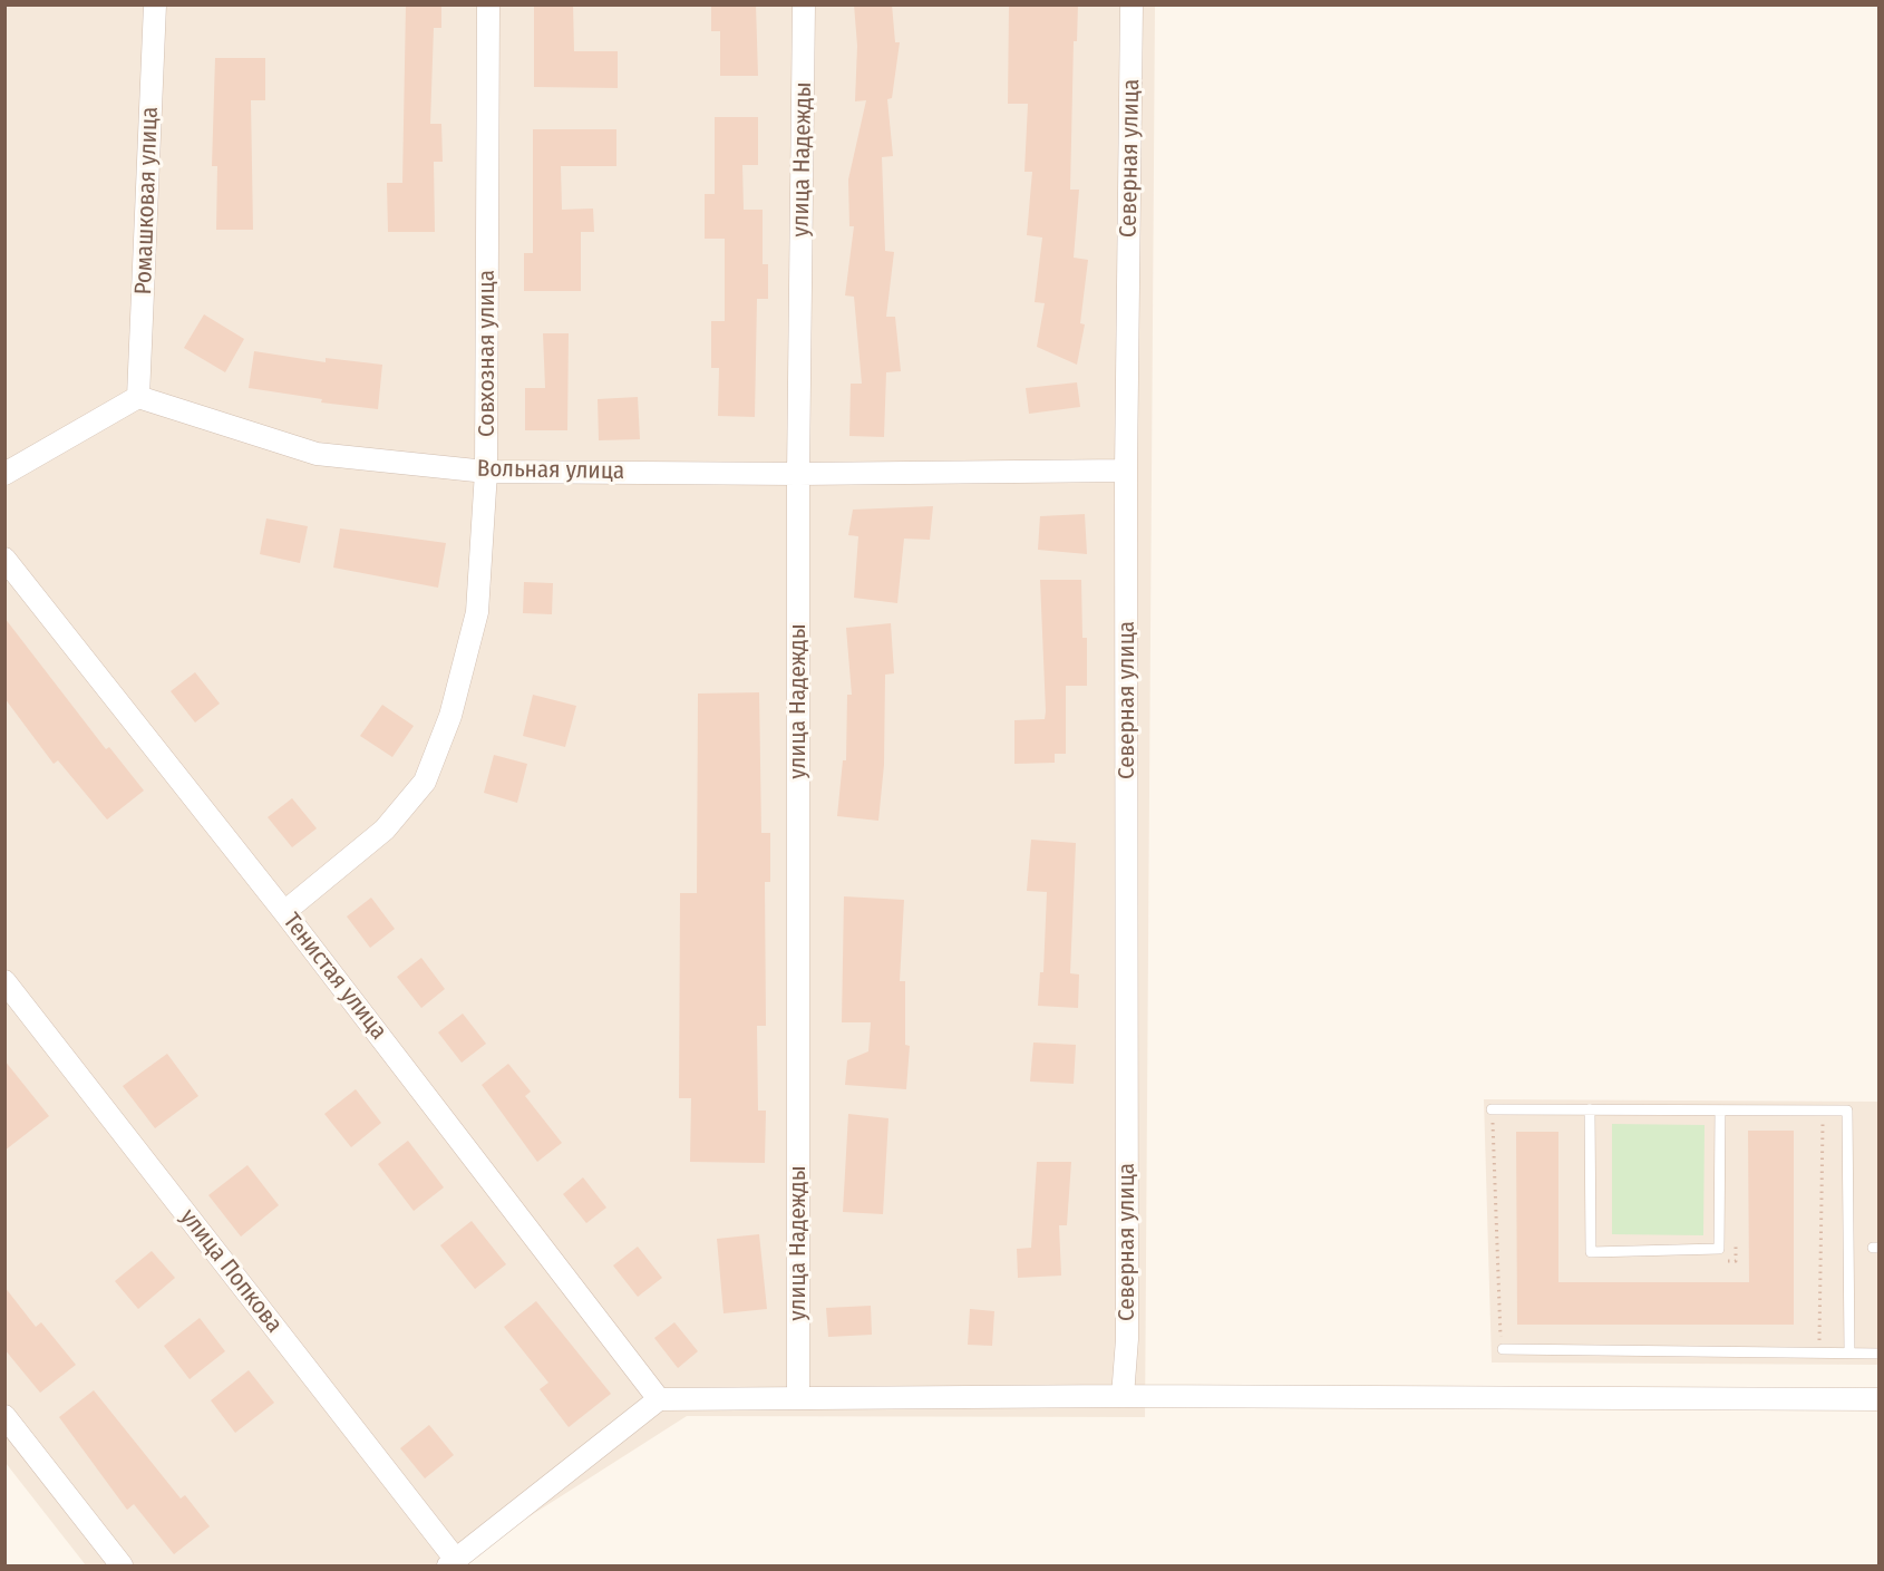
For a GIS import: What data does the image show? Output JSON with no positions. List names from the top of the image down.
{
  "streets": {
    "street": [
      "Северная улица",
      "улица Надежды",
      "Ромашковая улица",
      "Совхозная улица",
      "Вольная улица",
      "Тенистая улица",
      "улица Попкова"
    ]
  },
  "crossings": [
    ["Северная улица", "Вольная улица"],
    ["улица Надежды", "Вольная улица"],
    ["Ромашковая улица", "Вольная улица"],
    ["Совхозная улица", "Вольная улица"],
    ["Совхозная улица", "Тенистая улица"]
  ]
}
